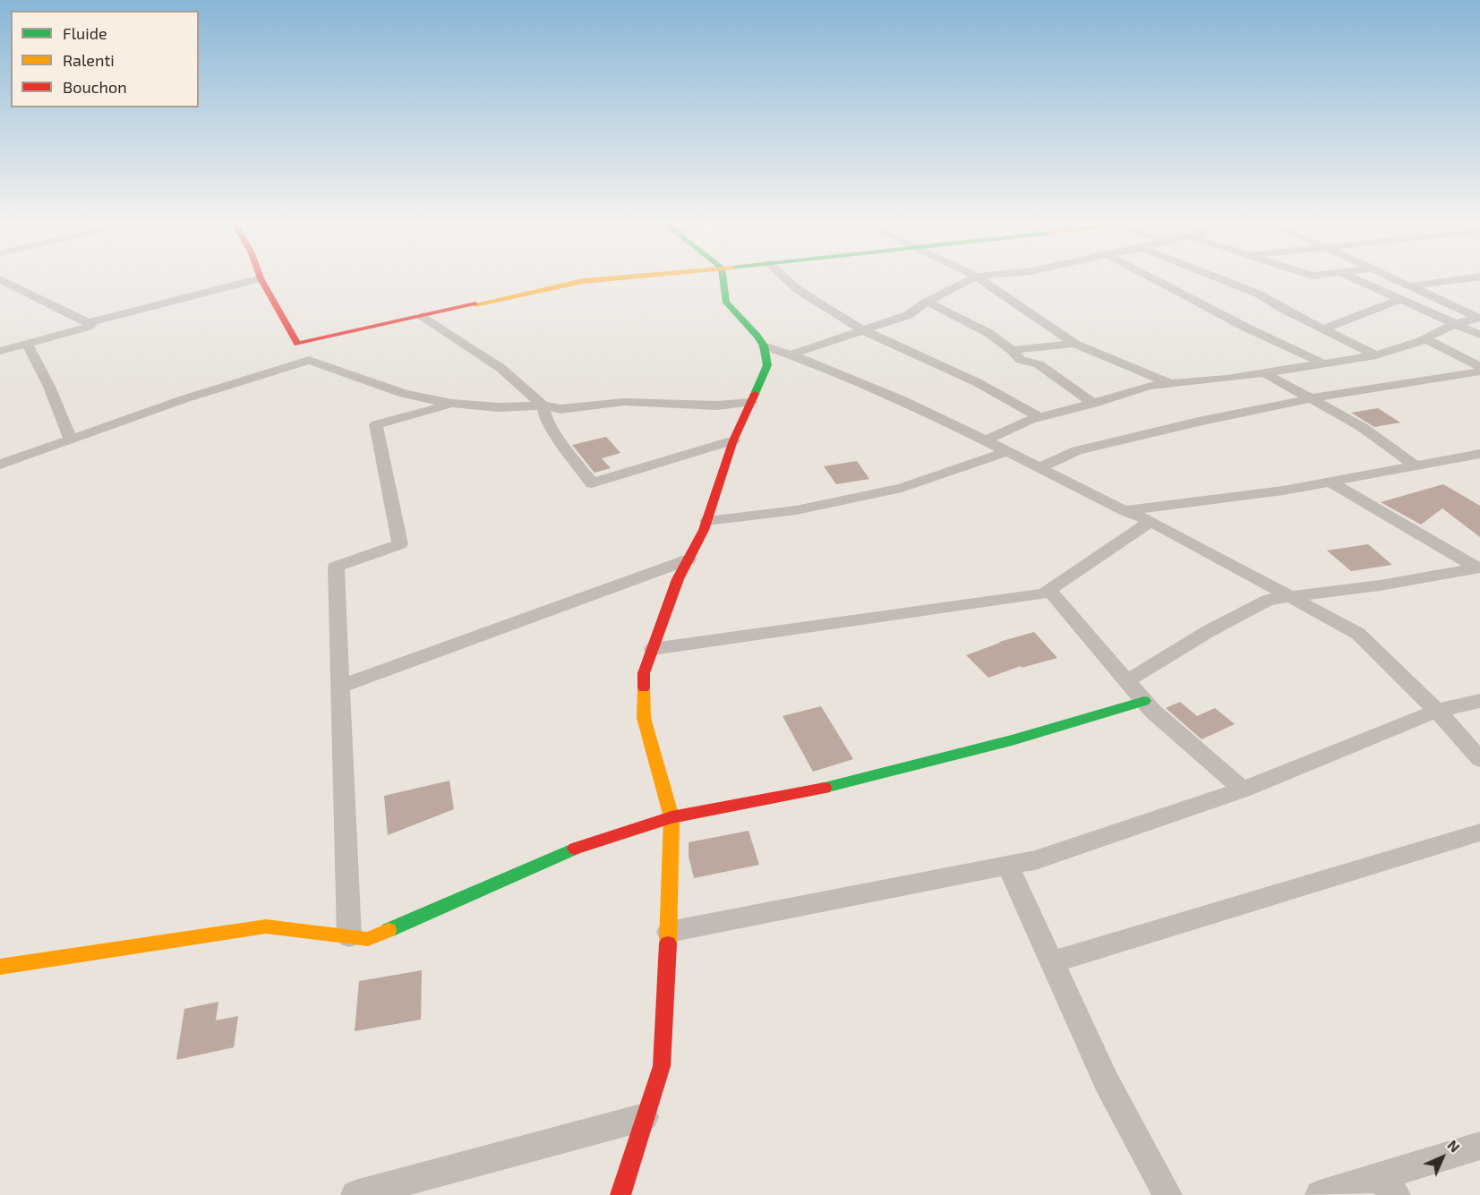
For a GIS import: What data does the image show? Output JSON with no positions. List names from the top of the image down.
{
  "legend": ["Fluide", "Ralenti", "Bouchon"],
  "north": "top right"
}
